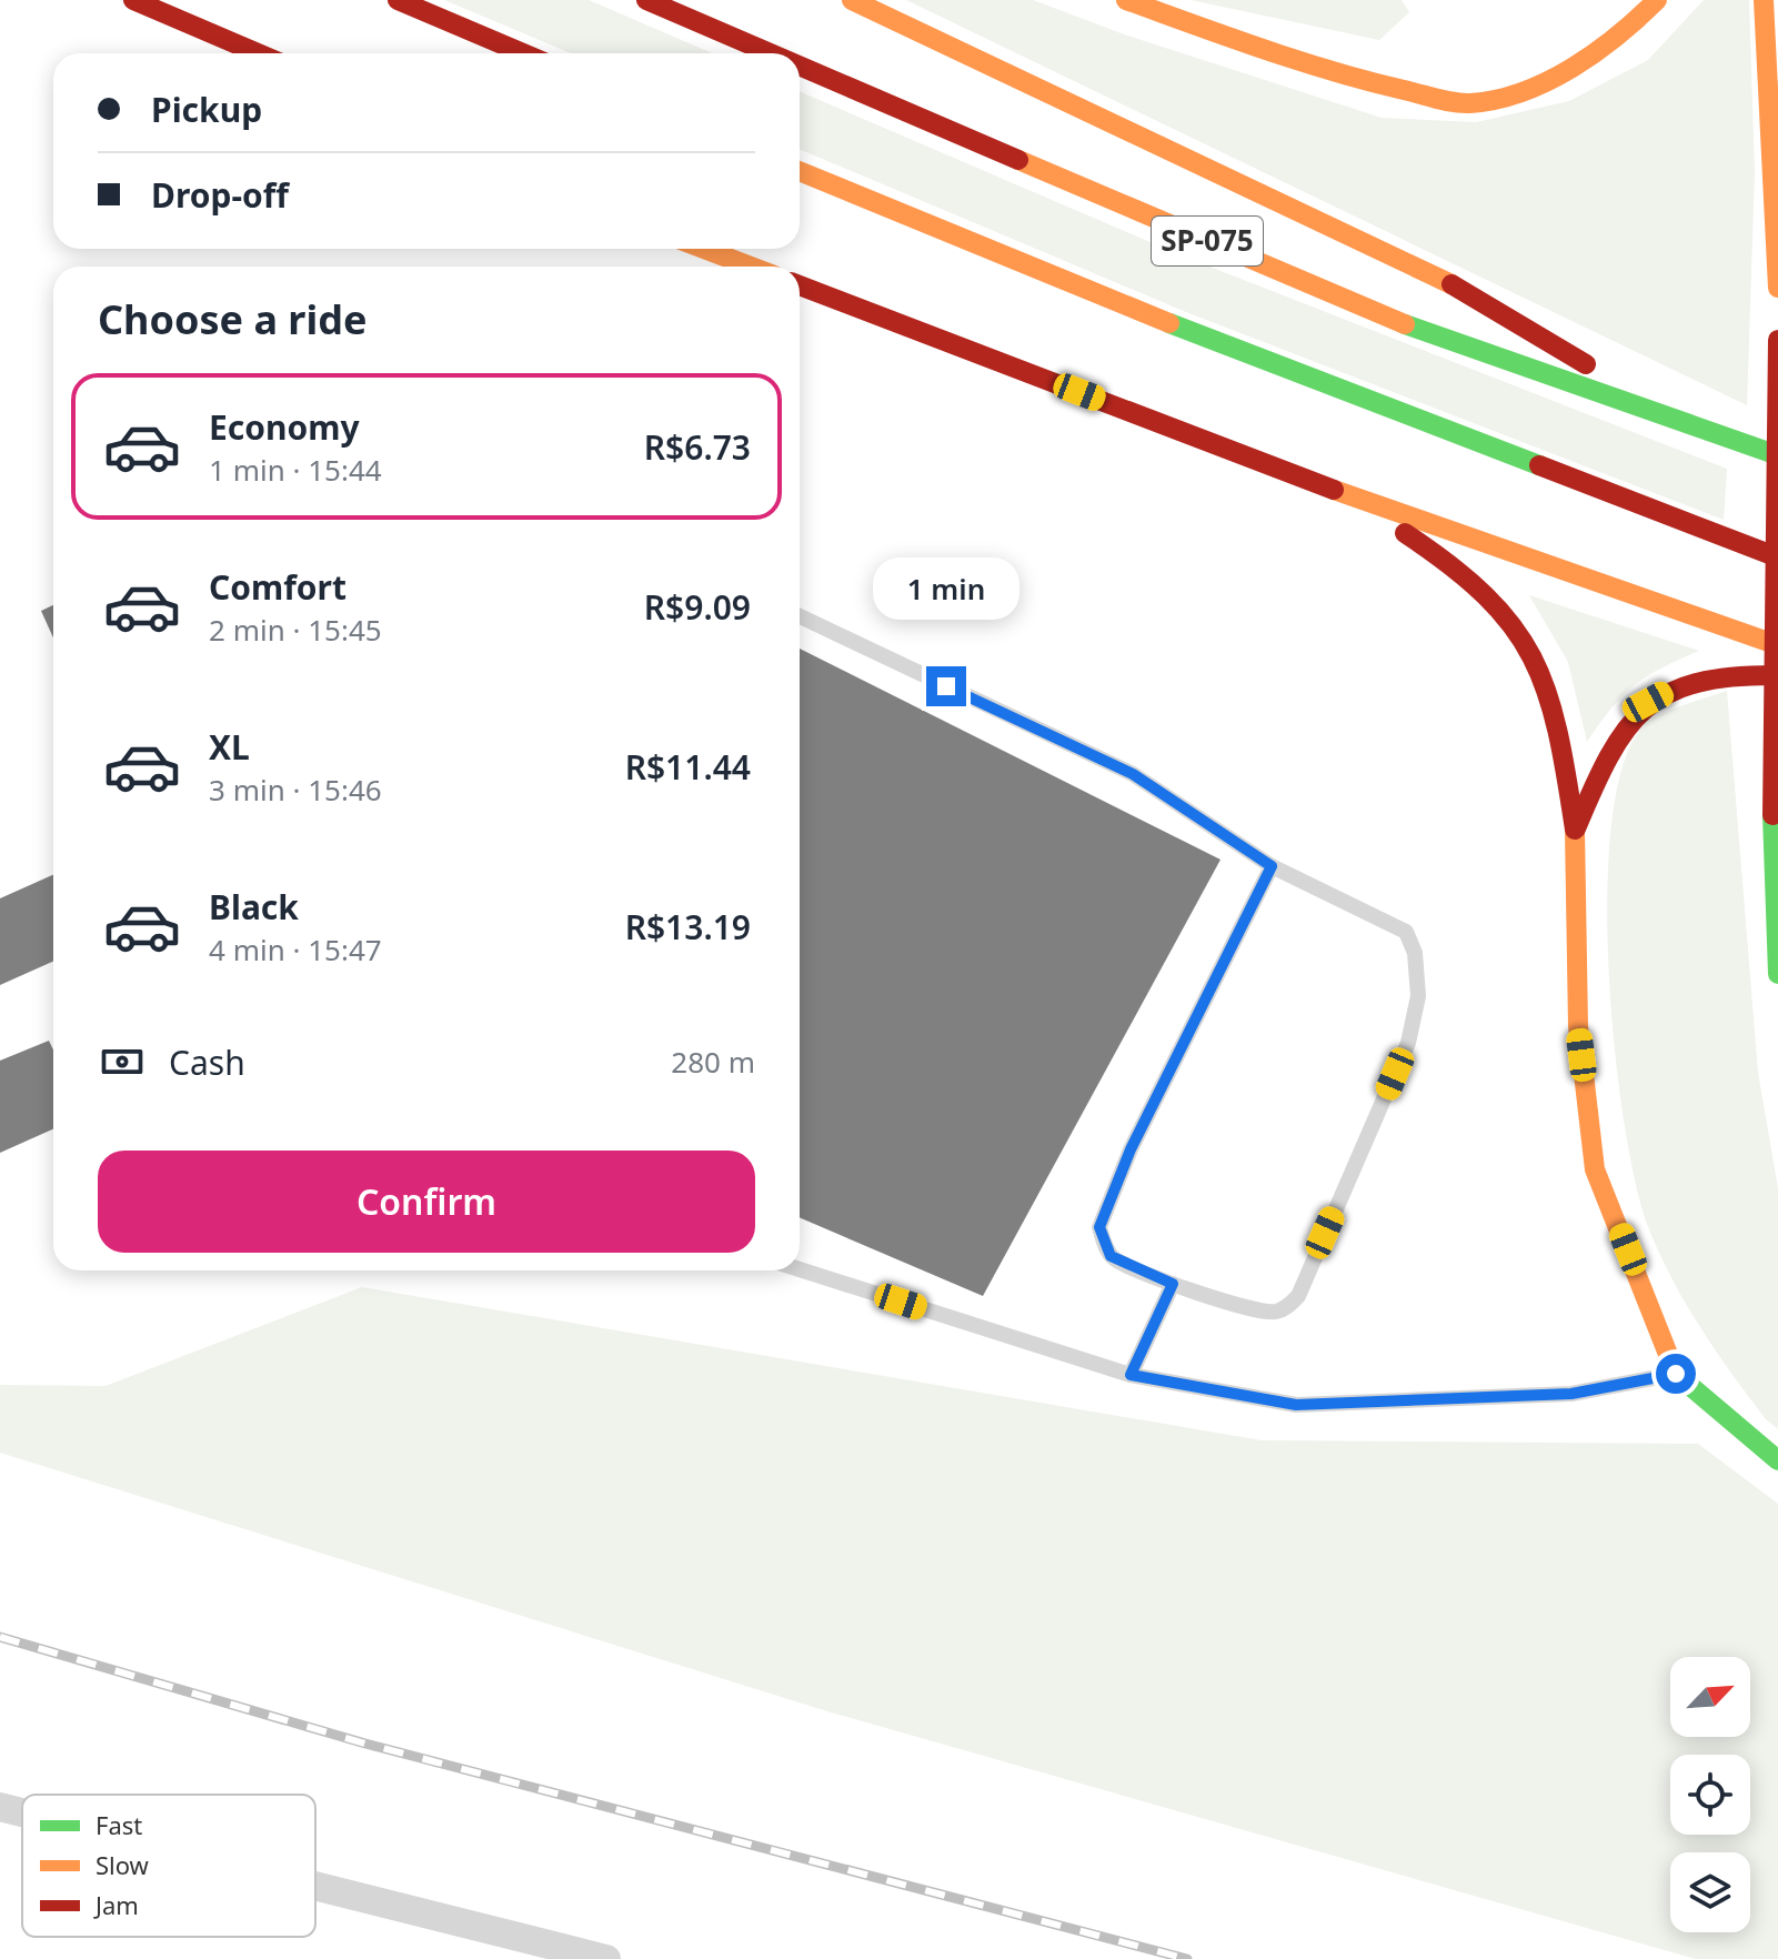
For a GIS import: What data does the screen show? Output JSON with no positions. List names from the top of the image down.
{
  "streets": {
    "main road": ["SP-075"]
  },
  "legend": ["Fast", "Slow", "Jam"],
  "north": "top right",
  "page": {
    "banner": ["Pickup", "Drop-off"],
    "heading": "Choose a ride",
    "list": [
      {
        "name": "Economy",
        "note": "1 min · 15:44",
        "value": "R$6.73"
      },
      {
        "name": "Comfort",
        "note": "2 min · 15:45",
        "value": "R$9.09"
      },
      {
        "name": "XL",
        "note": "3 min · 15:46",
        "value": "R$11.44"
      },
      {
        "name": "Black",
        "note": "4 min · 15:47",
        "value": "R$13.19"
      }
    ],
    "bubble": "1 min",
    "pay": ["Cash", "280 m"],
    "buttons": "Confirm"
  }
}
